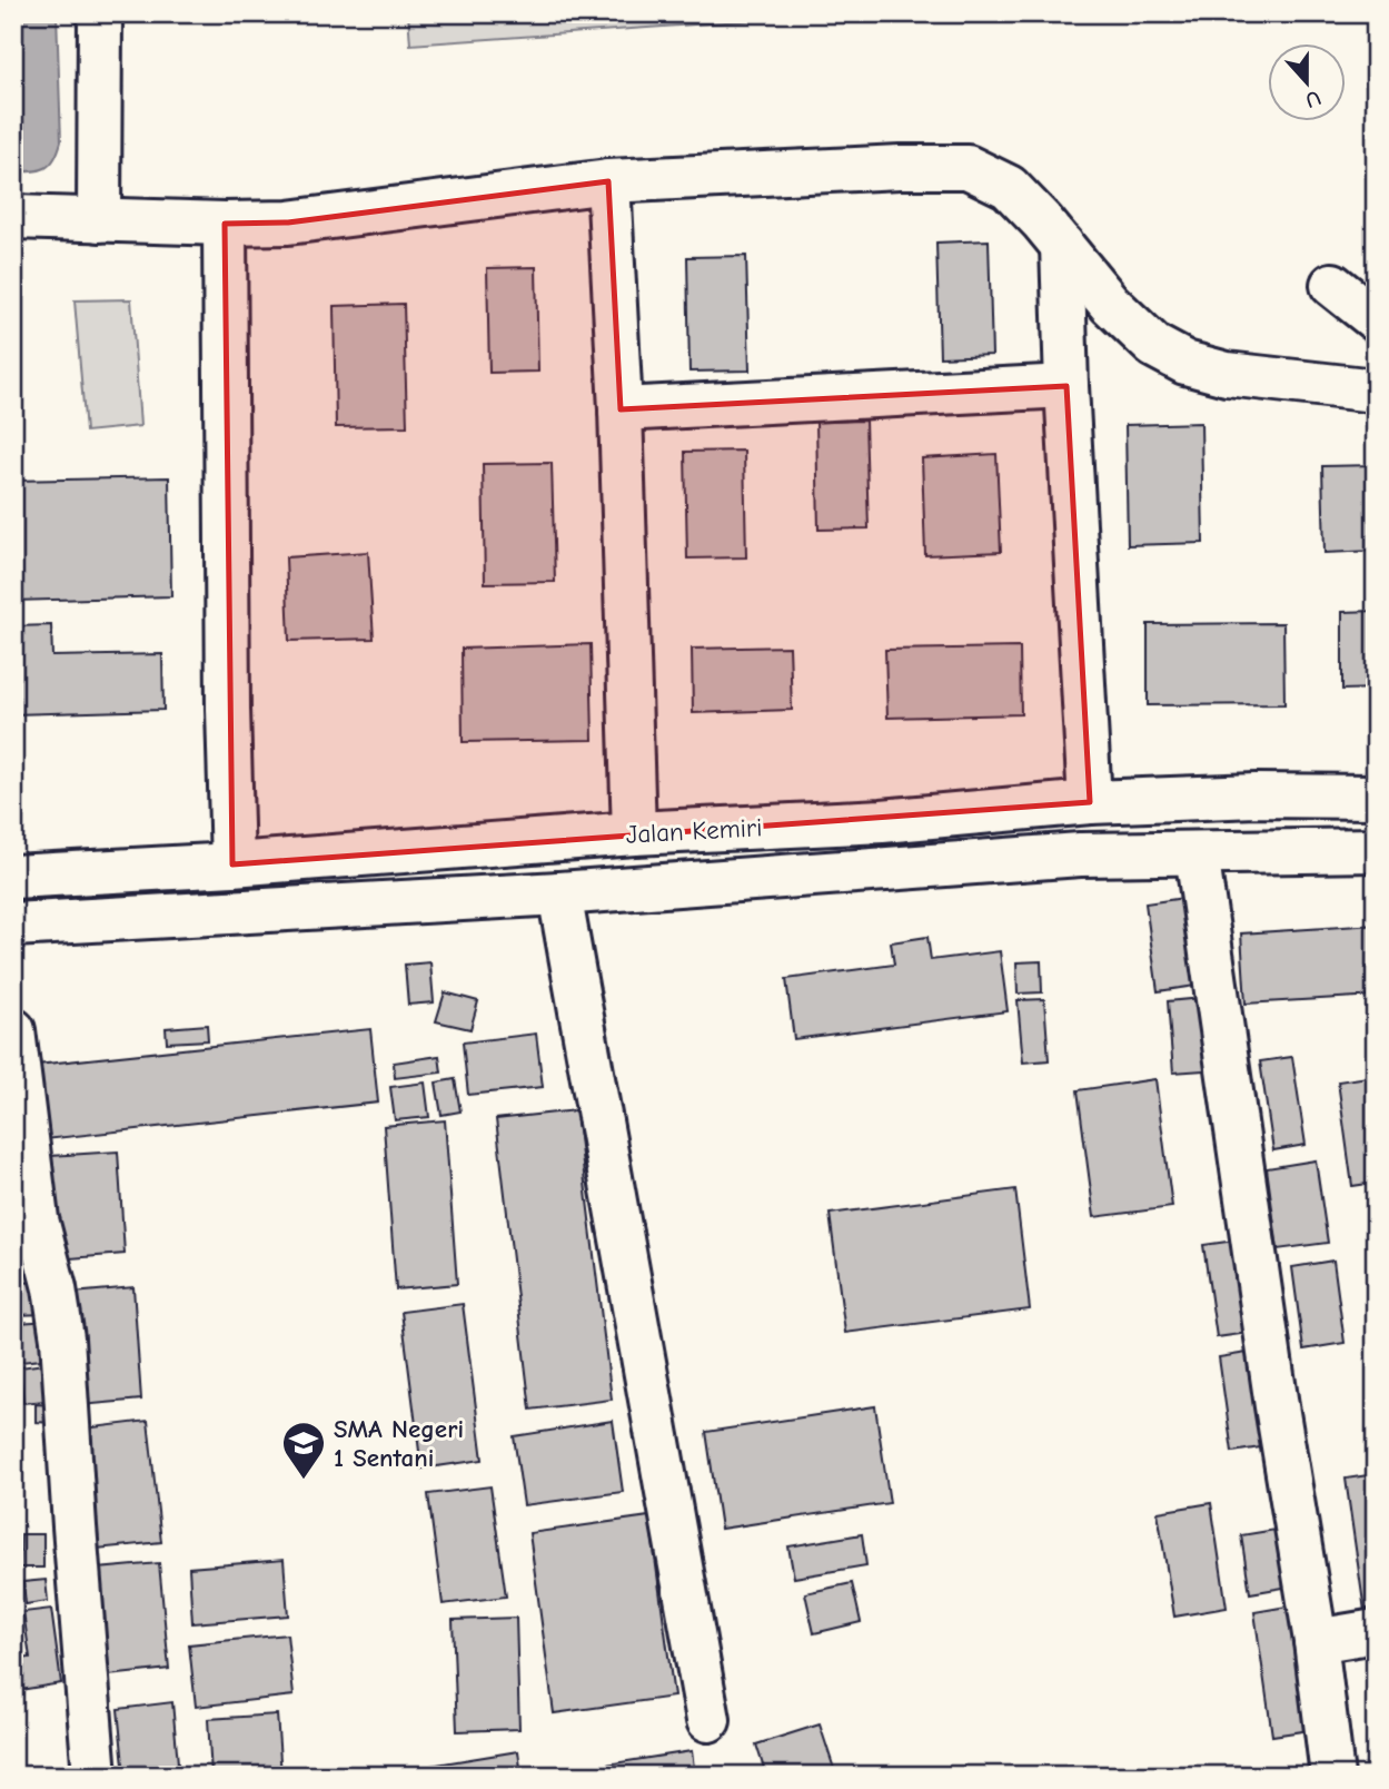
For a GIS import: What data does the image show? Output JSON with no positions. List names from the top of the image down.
{
  "streets": {
    "main road": ["Jalan Kemiri"]
  },
  "places": {
    "school or university": ["SMA Negeri 1 Sentani"]
  },
  "north": "bottom"
}
